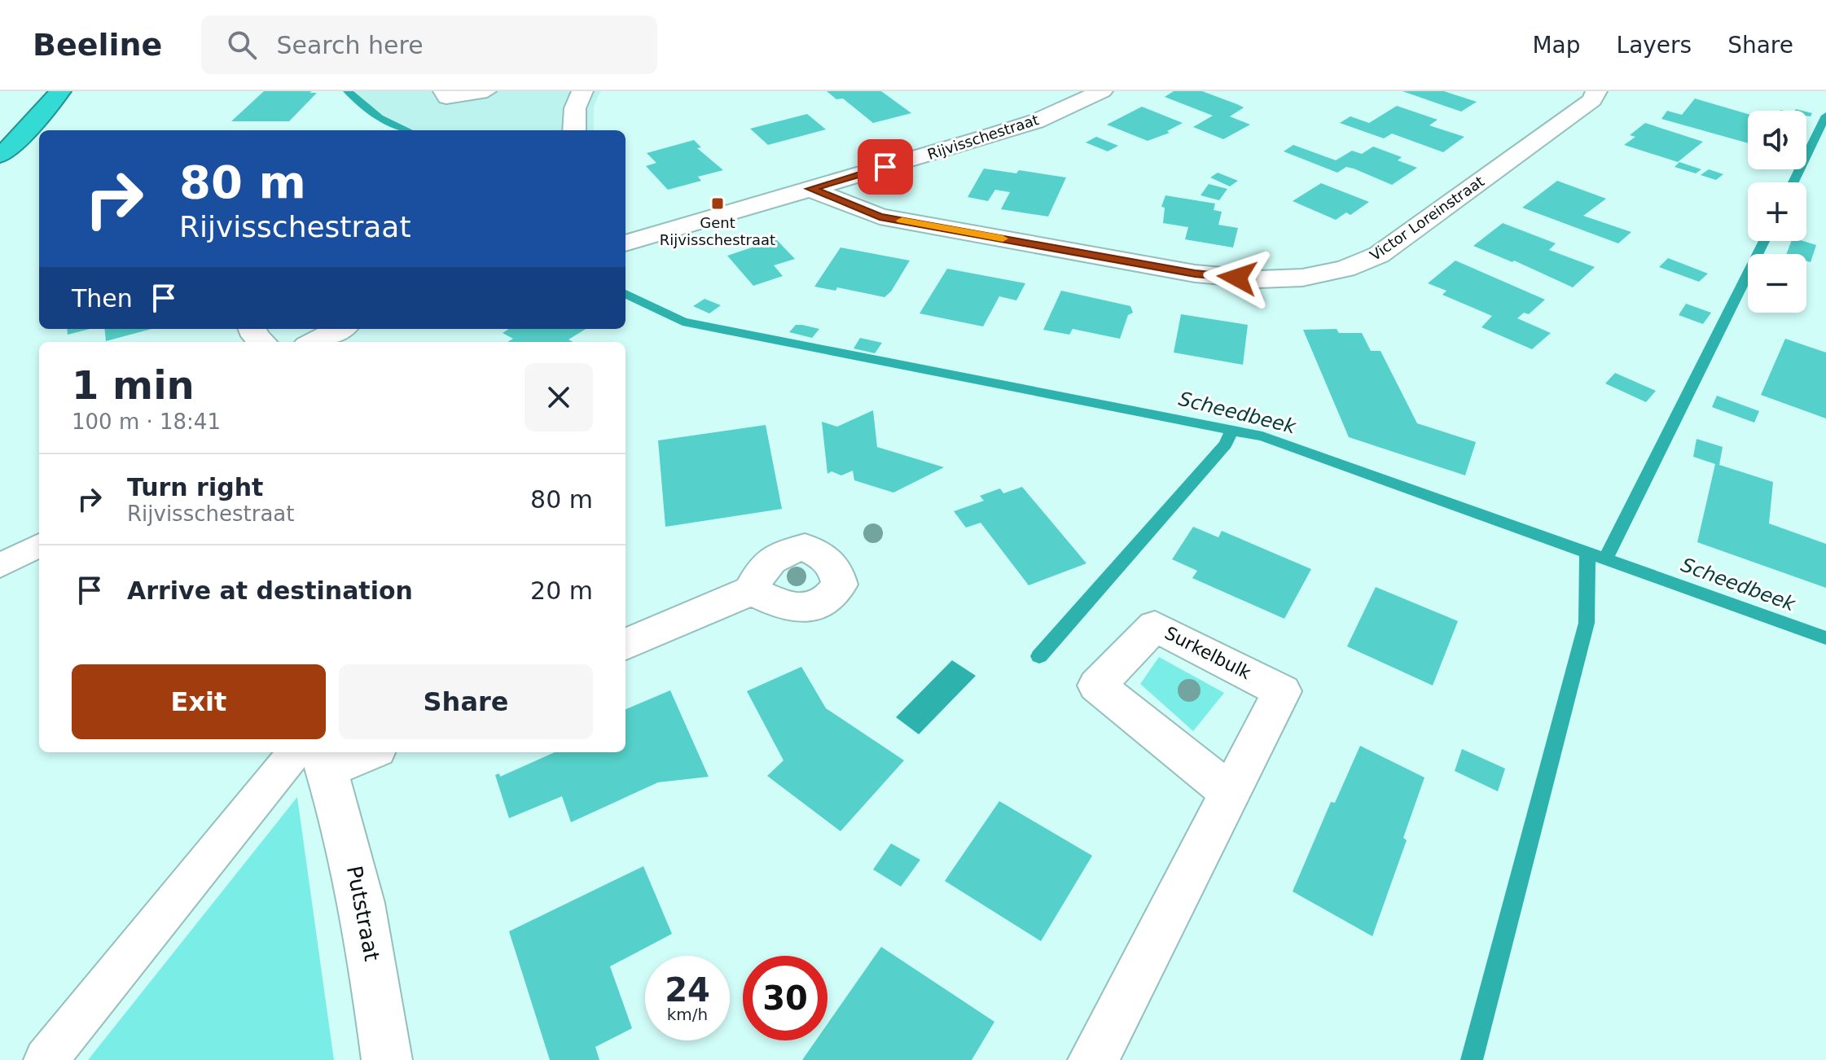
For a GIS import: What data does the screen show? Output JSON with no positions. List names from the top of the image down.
{
  "streets": {
    "street": [
      "Rijvisschestraat",
      "Victor Loreinstraat",
      "Surkelbulk",
      "Putstraat"
    ]
  },
  "crossings": [
    ["Rijvisschestraat", "Victor Loreinstraat"]
  ],
  "water": ["Scheedbeek"],
  "places": {
    "transit": ["Gent Rijvisschestraat"]
  },
  "page": {
    "header": "Beeline",
    "search": "Search here",
    "nav": ["Map", "Layers", "Share"],
    "map_buttons": ["+", "−"],
    "turn": ["80 m", "Rijvisschestraat"],
    "then": "Then",
    "heading": ["1 min", "100 m · 18:41"],
    "list": [
      {
        "name": "Turn right",
        "note": "Rijvisschestraat",
        "value": "80 m"
      },
      {
        "name": "Arrive at destination",
        "value": "20 m"
      }
    ],
    "buttons": ["Exit", "Share"],
    "speed": "24 km/h",
    "limit": "30"
  }
}
